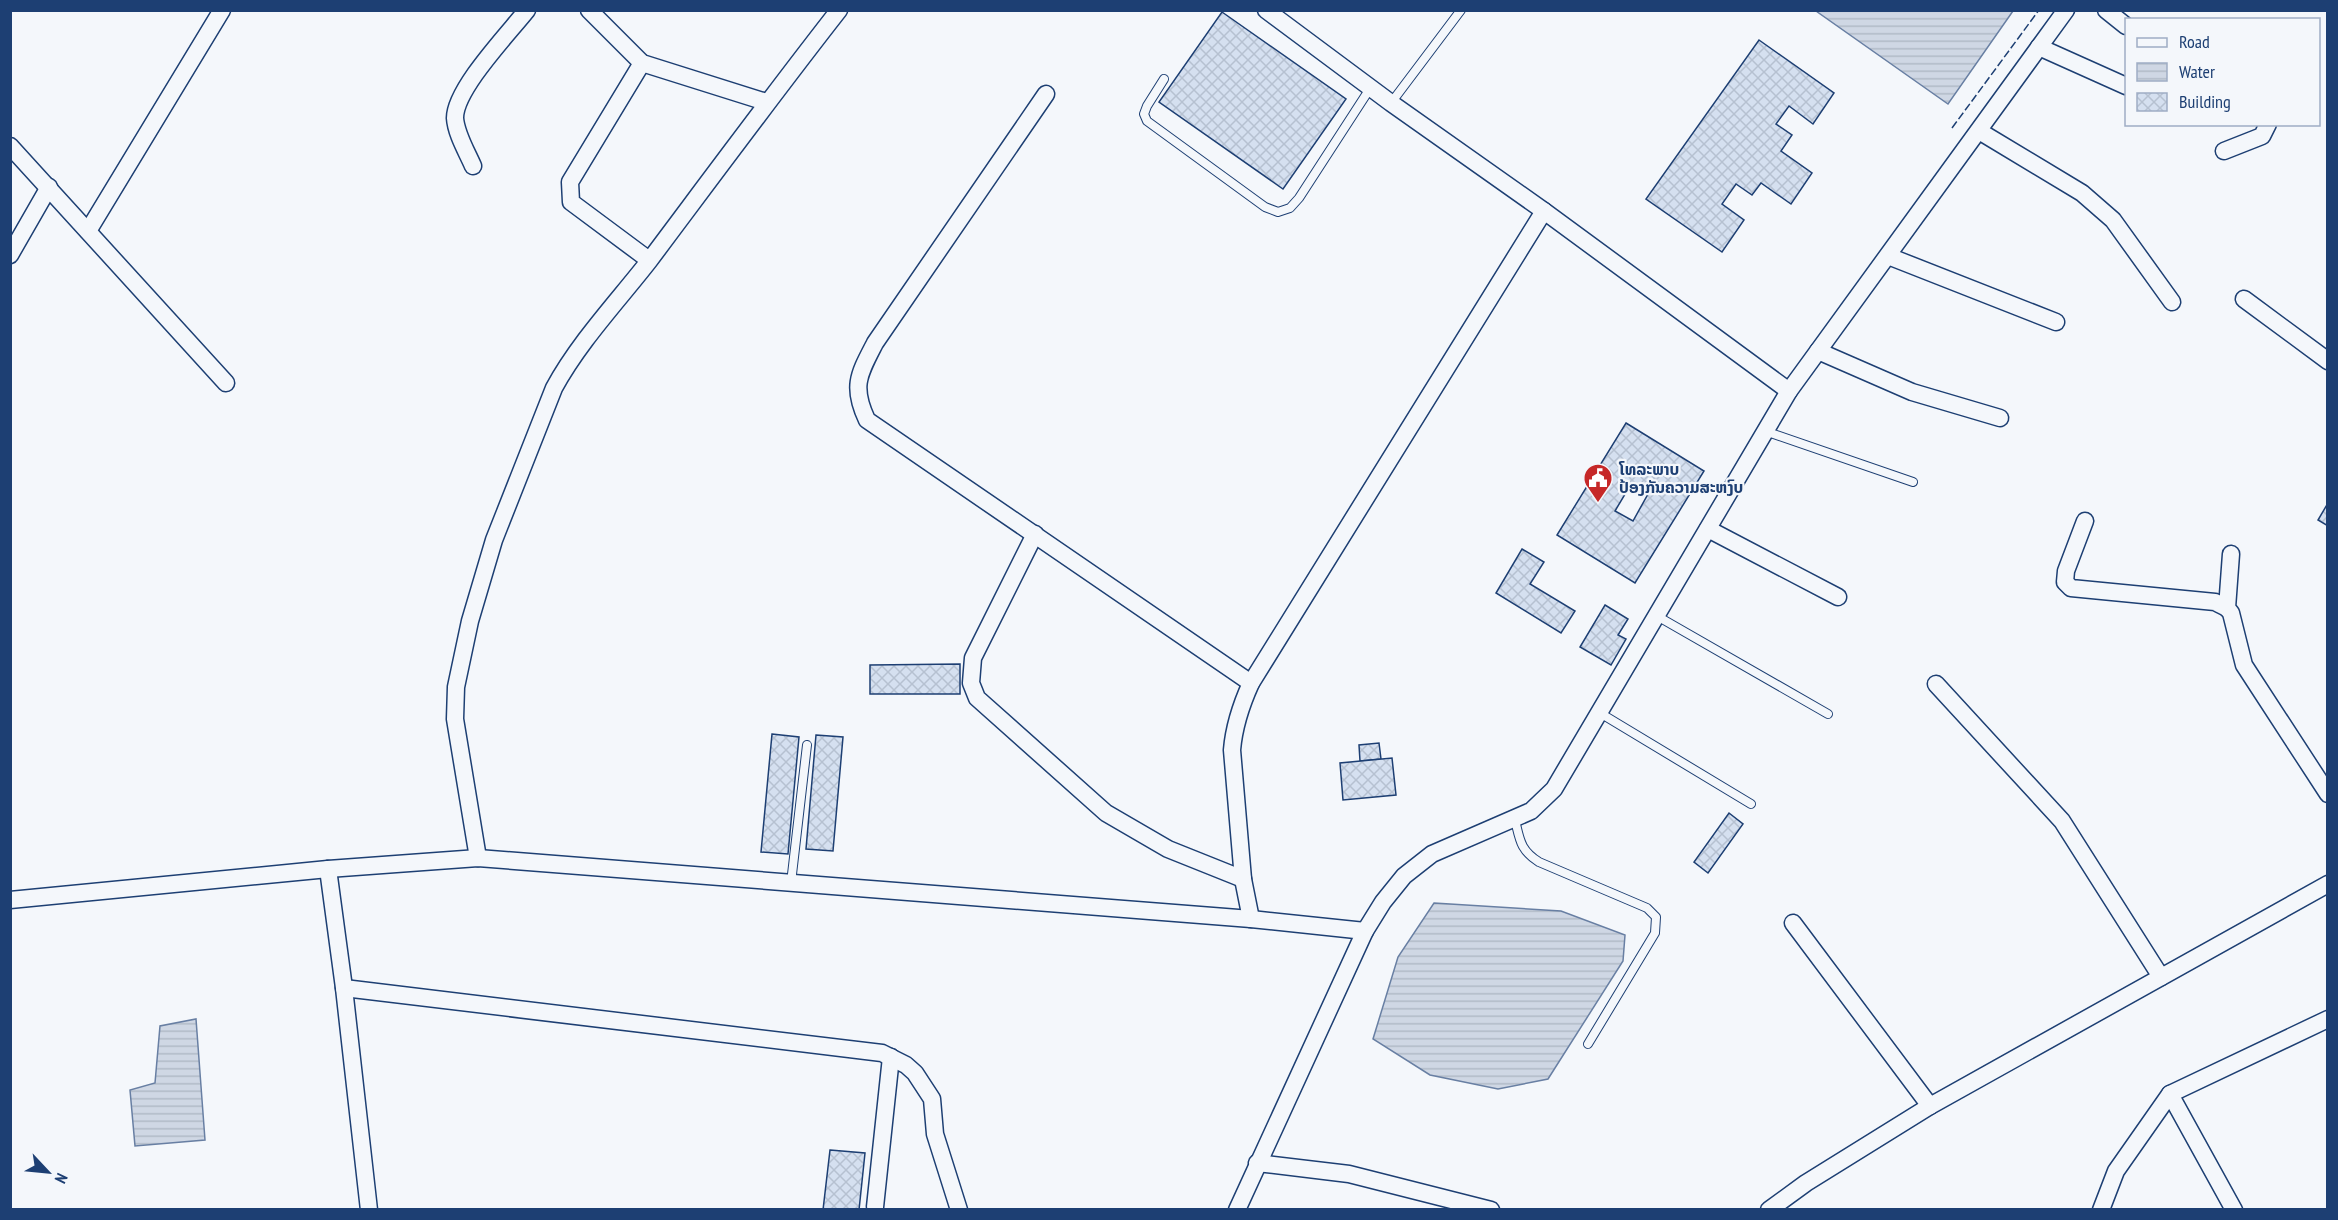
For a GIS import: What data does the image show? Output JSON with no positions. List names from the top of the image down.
{
  "places": {
    "public building": ["ໂທລະພາບ ປ້ອງກັນຄວາມສະຫງົບ"]
  },
  "legend": ["Road", "Water", "Building"],
  "north": "bottom right"
}
